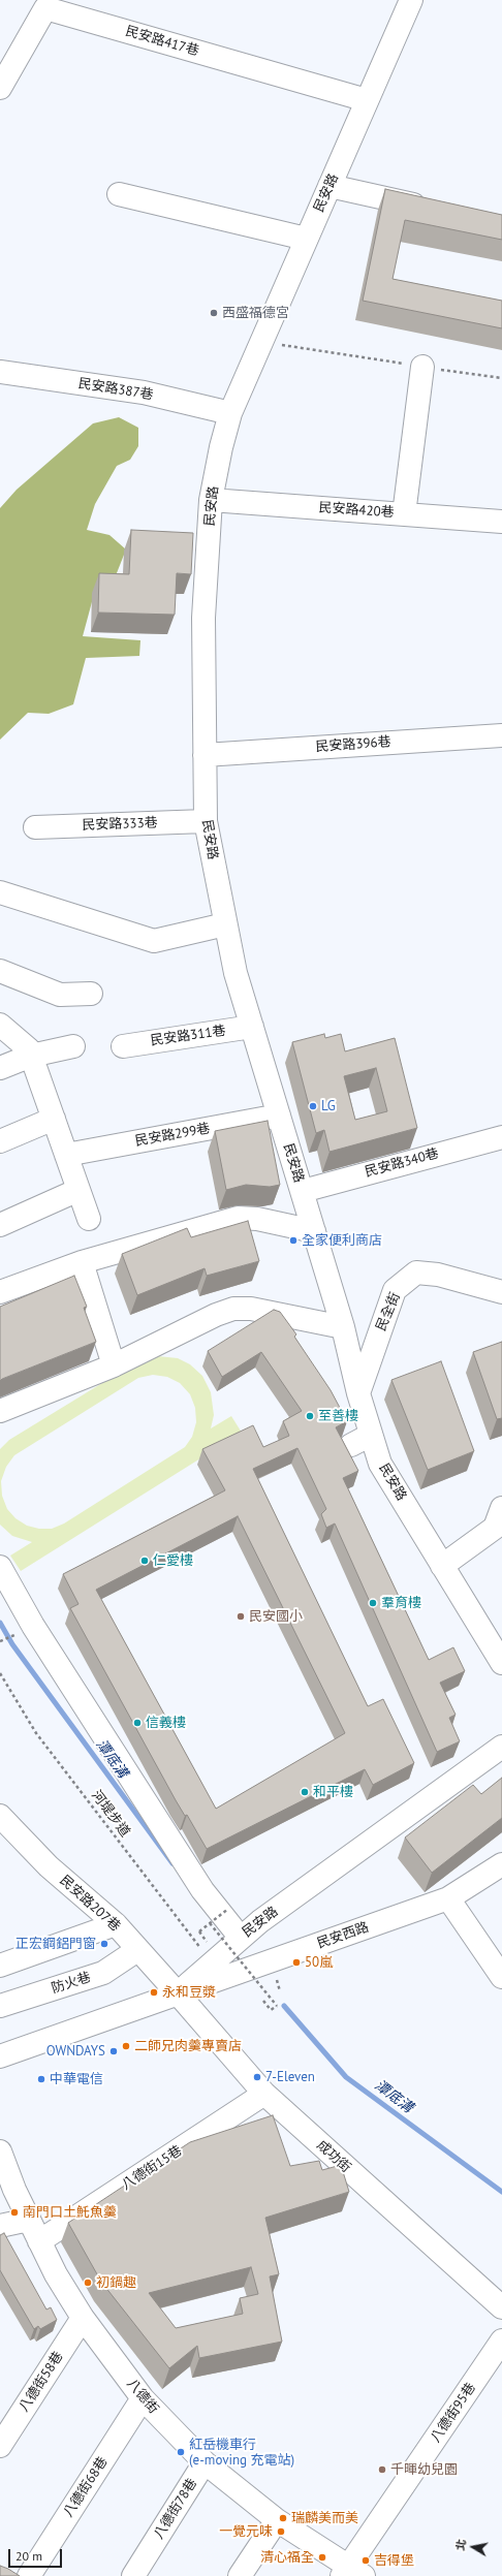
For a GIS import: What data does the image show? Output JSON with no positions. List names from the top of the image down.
{
  "streets": {
    "street": [
      "民安路417巷",
      "民安路",
      "民安路387巷",
      "民安路420巷",
      "民安路396巷",
      "民安路333巷",
      "民安路311巷",
      "民安路299巷",
      "民安路340巷",
      "民全街",
      "民安路207巷",
      "民安西路",
      "防火巷",
      "成功街",
      "八德街15巷",
      "八德街58巷",
      "八德街",
      "八德街95巷",
      "八德街68巷",
      "八德街78巷"
    ],
    "path": ["河堤步道"]
  },
  "crossings": [
    ["民安路417巷", "民安路"],
    ["民安路", "民安路387巷"],
    ["民安路", "民安路420巷"],
    ["民安路", "民安路396巷"],
    ["民安路", "民安路333巷"],
    ["民安路", "民安路311巷"],
    ["民安路", "民安路299巷"],
    ["民安路", "民安路340巷"],
    ["民安路", "民全街"],
    ["民安路", "河堤步道"],
    ["民安路", "民安路207巷"],
    ["民安路", "民安西路"],
    ["民安路", "成功街"],
    ["民安路207巷", "民安西路"],
    ["民安路207巷", "防火巷"],
    ["民安路207巷", "成功街"],
    ["民安西路", "成功街"],
    ["成功街", "八德街15巷"],
    ["八德街15巷", "八德街"],
    ["八德街58巷", "八德街"],
    ["八德街", "八德街95巷"],
    ["八德街", "八德街68巷"],
    ["八德街", "八德街78巷"]
  ],
  "water": ["潭底溝"],
  "places": [
    "西盛福德宮",
    "LG",
    "全家便利商店",
    "至善樓",
    "仁愛樓",
    "羣育樓",
    "民安國小",
    "信義樓",
    "和平樓",
    "正宏鋼鋁門窗",
    "50嵐",
    "永和豆漿",
    "二師兄肉羹專賣店",
    "OWNDAYS",
    "7-Eleven",
    "中華電信",
    "南門口土魠魚羹",
    "初鍋趣",
    "紅岳機車行 (e-moving 充電站)",
    "千暉幼兒園",
    "瑞麟美而美",
    "一覺元味",
    "清心福全",
    "吉得堡"
  ],
  "scale_bar": "20 m",
  "north": "left"
}
